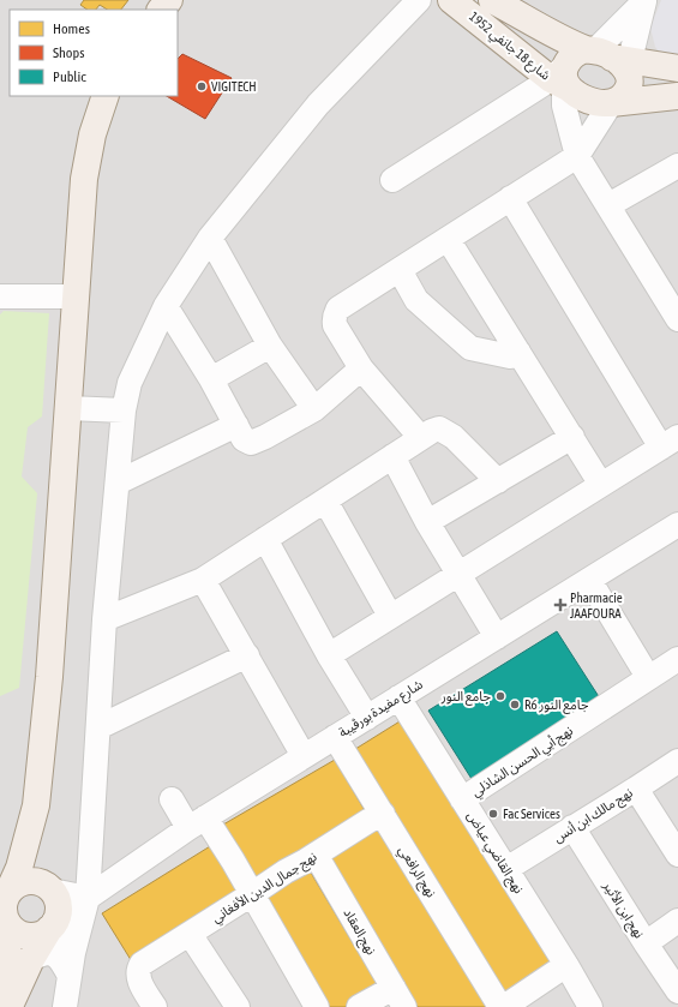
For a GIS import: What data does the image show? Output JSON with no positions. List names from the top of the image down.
{
  "streets": {
    "main road": ["شارع 18 جانفي 1952"],
    "street": [
      "شارع مفيدة بورڨيبة",
      "نهج أبي الحسن الشاذلي",
      "نهج مالك ابن أنس",
      "نهج القاضي عياض",
      "نهج الرافعي",
      "نهج جمال الدين الأفغاني",
      "نهج ابن الأثير",
      "نهج العقاد"
    ]
  },
  "crossings": [
    ["شارع مفيدة بورڨيبة", "نهج القاضي عياض"],
    ["شارع مفيدة بورڨيبة", "نهج الرافعي"],
    ["نهج أبي الحسن الشاذلي", "نهج القاضي عياض"],
    ["نهج مالك ابن أنس", "نهج القاضي عياض"],
    ["نهج مالك ابن أنس", "نهج ابن الأثير"],
    ["نهج الرافعي", "نهج جمال الدين الأفغاني"],
    ["نهج جمال الدين الأفغاني", "نهج العقاد"]
  ],
  "places": {
    "other": [
      "VIGITECH",
      "جامع النور",
      "R6 جامع النور",
      "Fac Services"
    ],
    "health": ["Pharmacie JAAFOURA"]
  },
  "legend": ["Homes", "Shops", "Public"]
}
